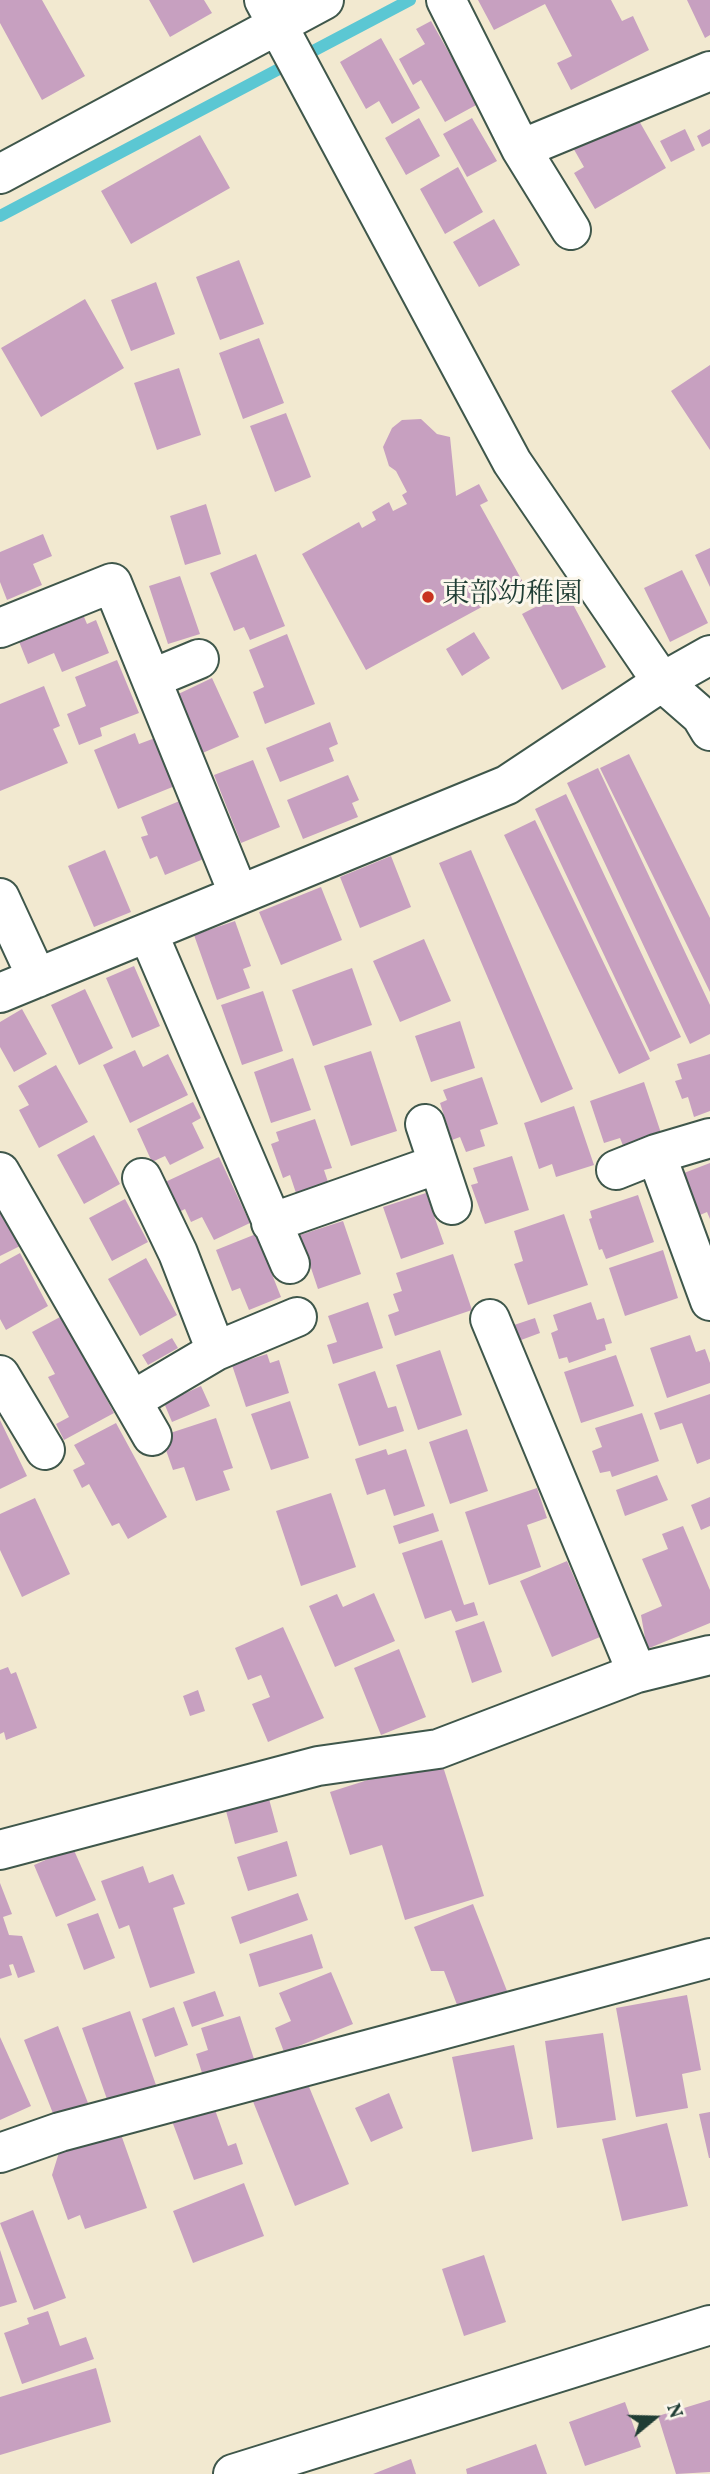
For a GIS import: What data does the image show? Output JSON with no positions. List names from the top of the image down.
{
  "places": ["東部幼稚園"],
  "north": "right"
}
